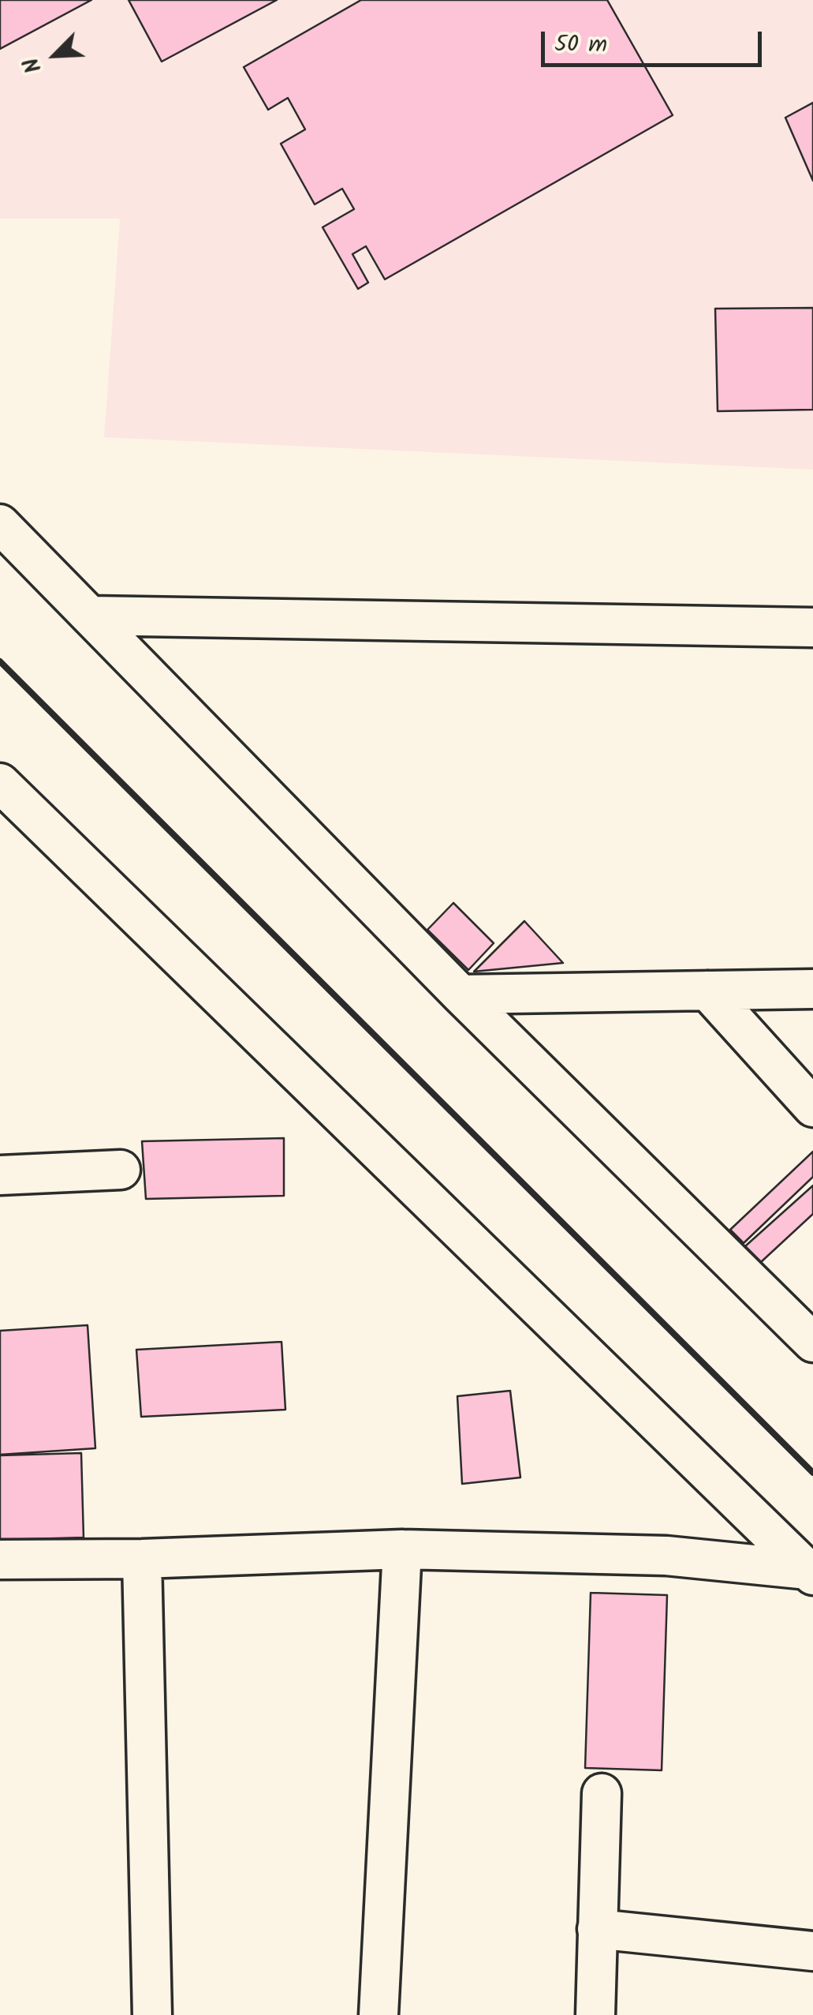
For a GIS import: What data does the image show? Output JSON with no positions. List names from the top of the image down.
{
  "scale_bar": "50 m",
  "north": "bottom left"
}
